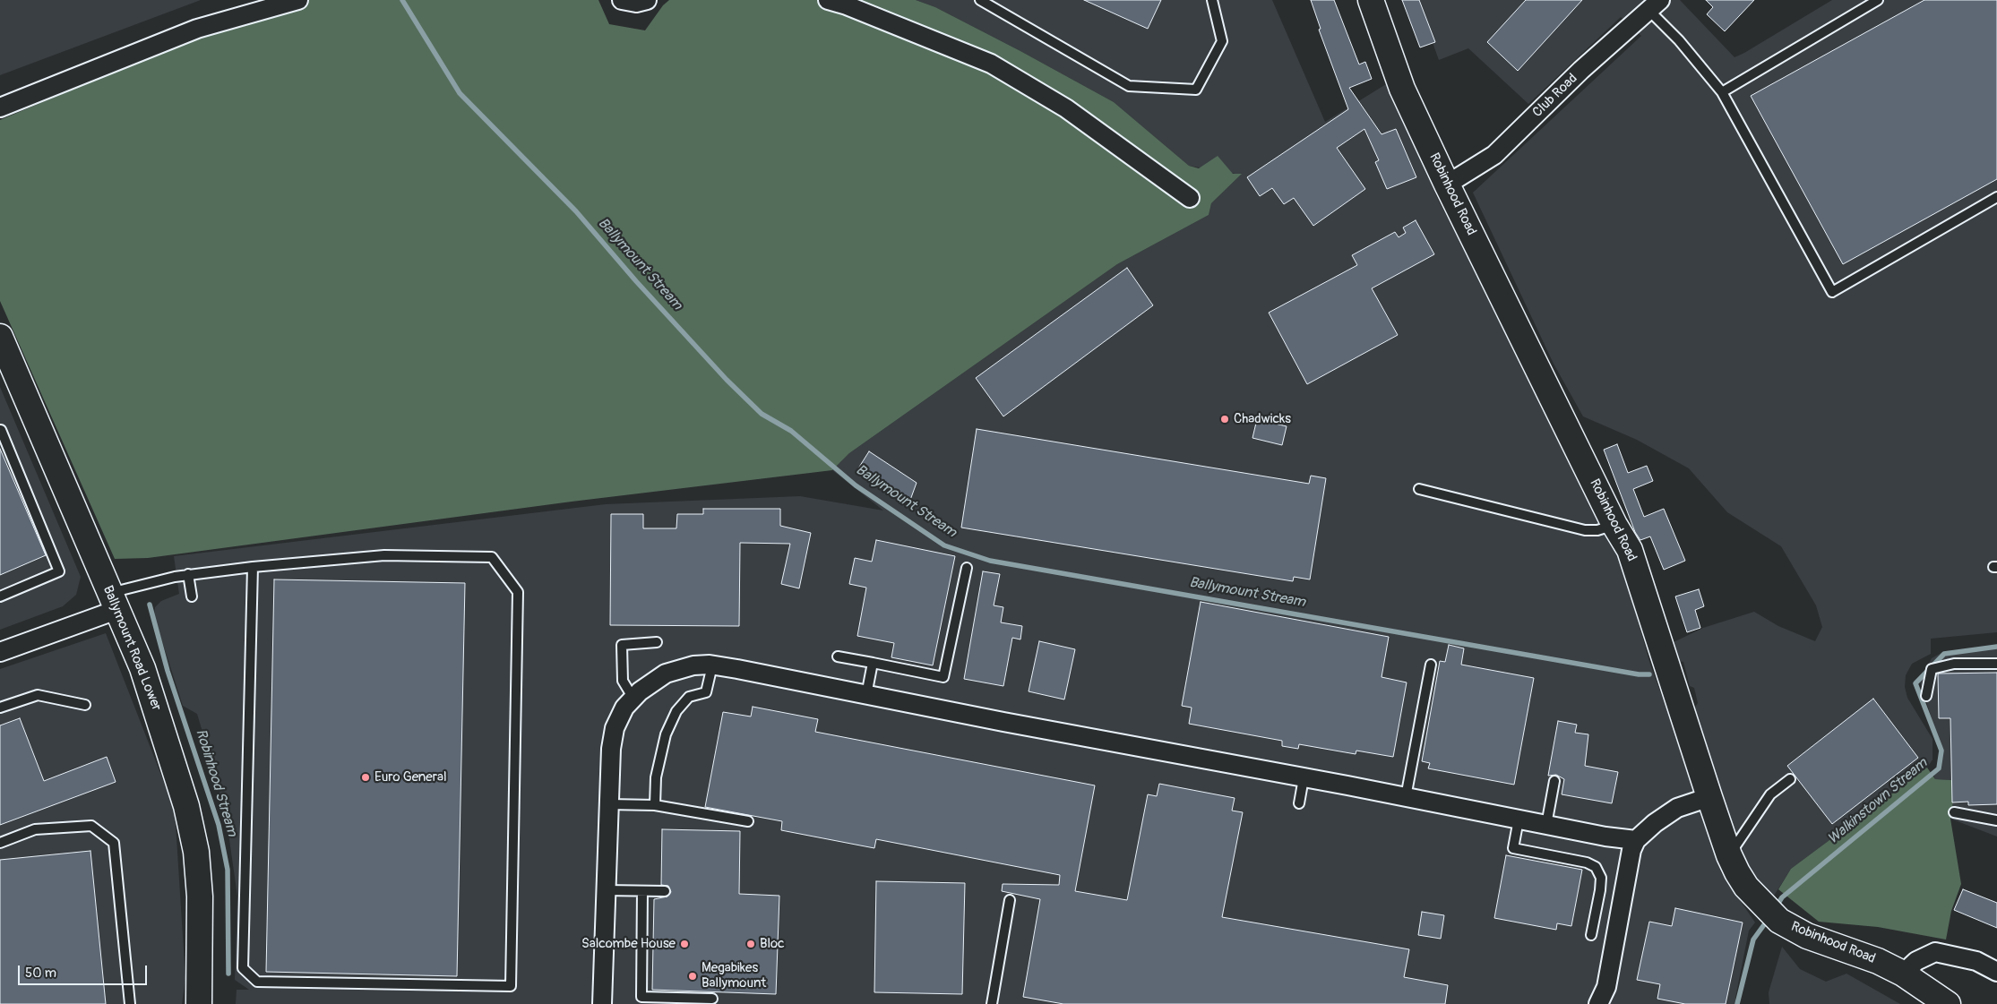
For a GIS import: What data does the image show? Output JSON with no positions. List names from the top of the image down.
{
  "streets": {
    "street": ["Club Road", "Robinhood Road", "Ballymount Road Lower"]
  },
  "crossings": [
    ["Club Road", "Robinhood Road"]
  ],
  "water": ["Ballymount Stream", "Robinhood Stream", "Walkinstown Stream"],
  "places": [
    "Chadwicks",
    "Euro General",
    "Salcombe House",
    "Bloc",
    "Megabikes Ballymount"
  ],
  "scale_bar": "50 m"
}
